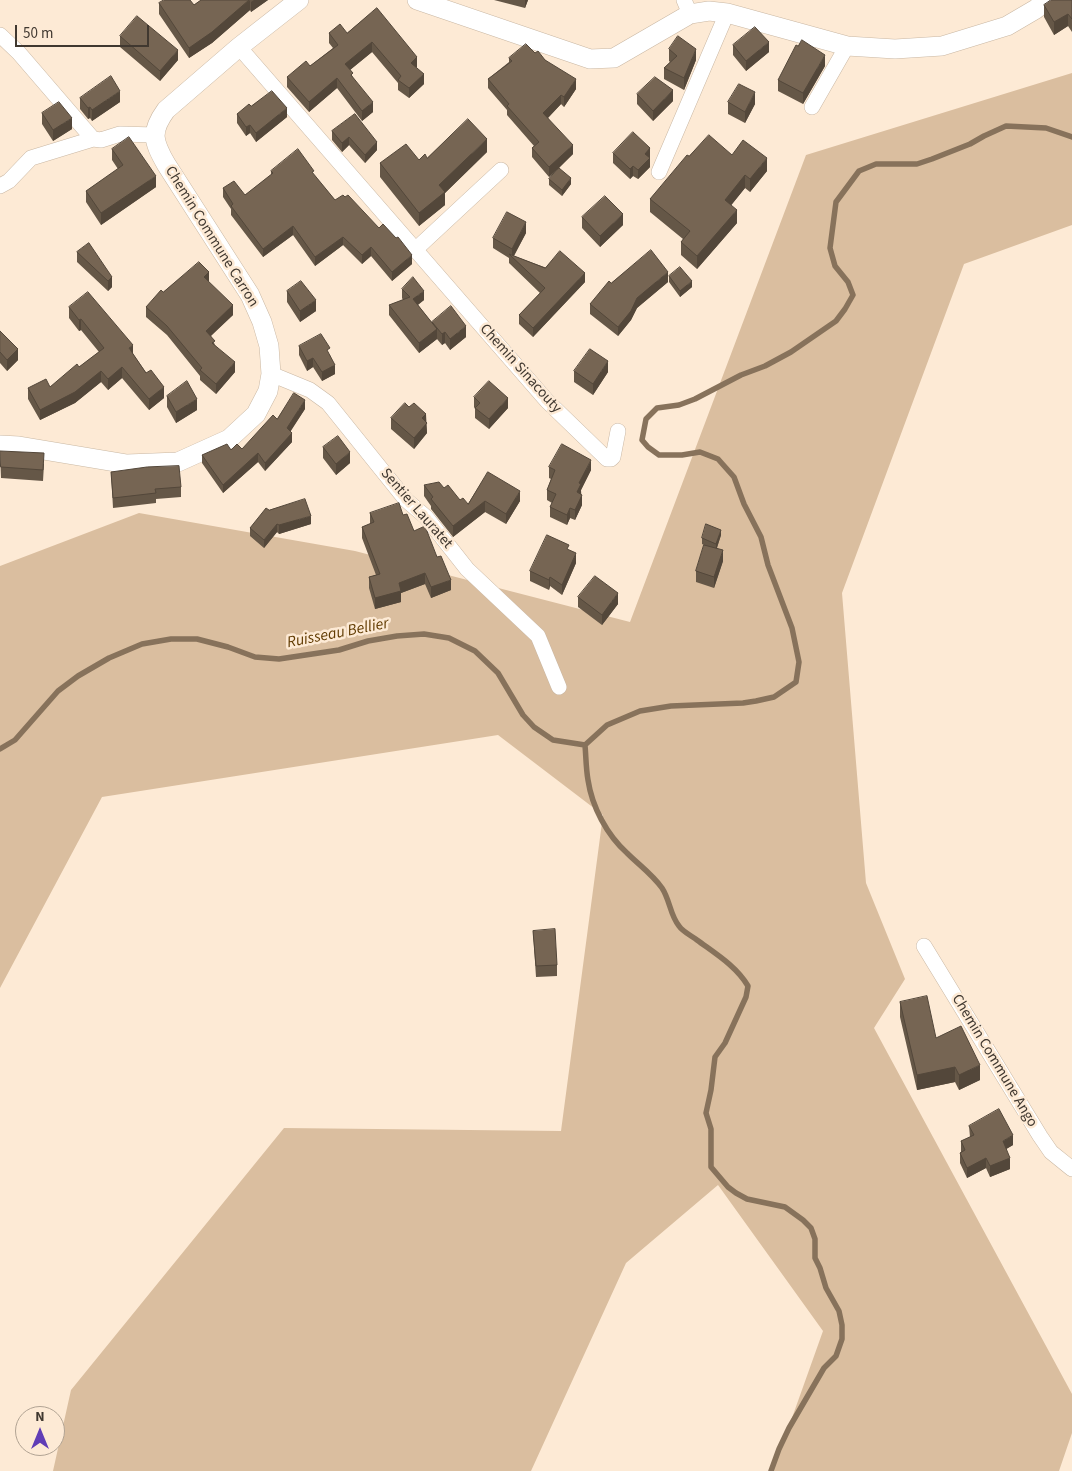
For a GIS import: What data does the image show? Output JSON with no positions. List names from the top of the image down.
{
  "streets": {
    "street": [
      "Chemin Commune Carron",
      "Chemin Sinacouty",
      "Sentier Lauratet",
      "Chemin Commune Ango"
    ]
  },
  "crossings": [
    ["Chemin Commune Carron", "Sentier Lauratet"]
  ],
  "water": ["Ruisseau Bellier"],
  "scale_bar": "50 m",
  "north": "top"
}
